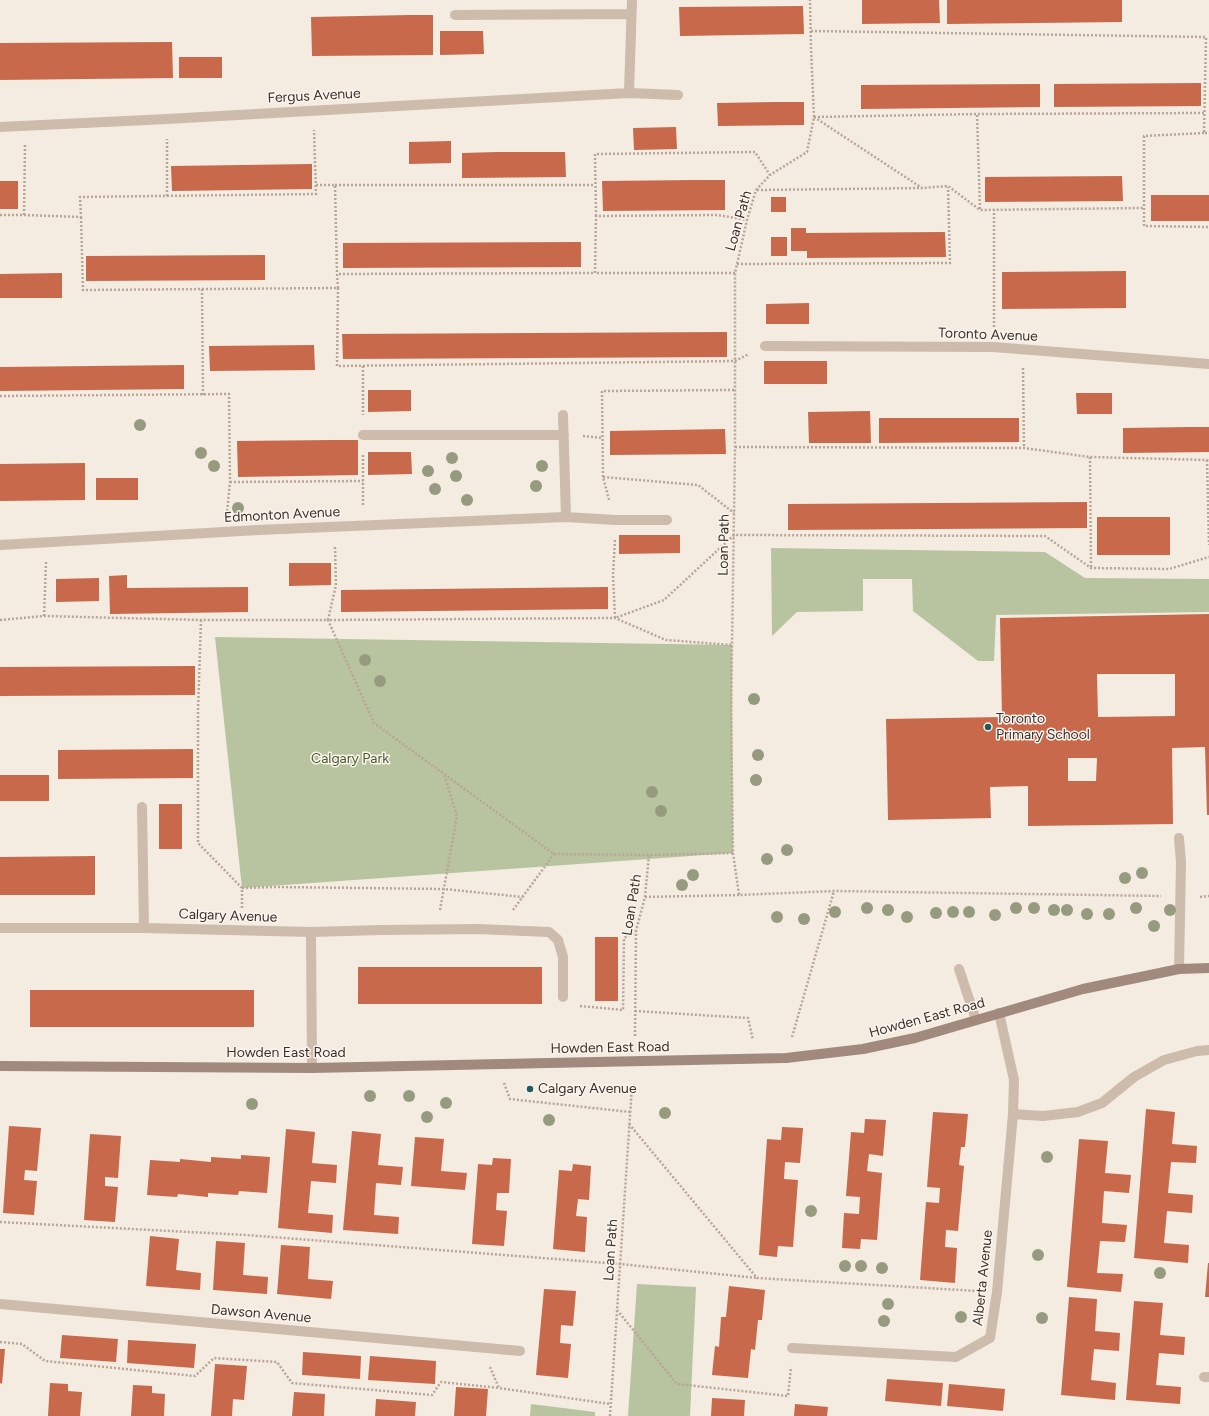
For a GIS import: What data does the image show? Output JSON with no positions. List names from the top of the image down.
{
  "streets": {
    "street": [
      "Fergus Avenue",
      "Toronto Avenue",
      "Edmonton Avenue",
      "Calgary Avenue",
      "Howden East Road",
      "Alberta Avenue",
      "Dawson Avenue"
    ],
    "path": ["Loan Path"]
  },
  "crossings": [
    ["Howden East Road", "Alberta Avenue"]
  ],
  "parks": ["Calgary Park"],
  "places": ["Toronto Primary School", "Calgary Avenue"]
}
